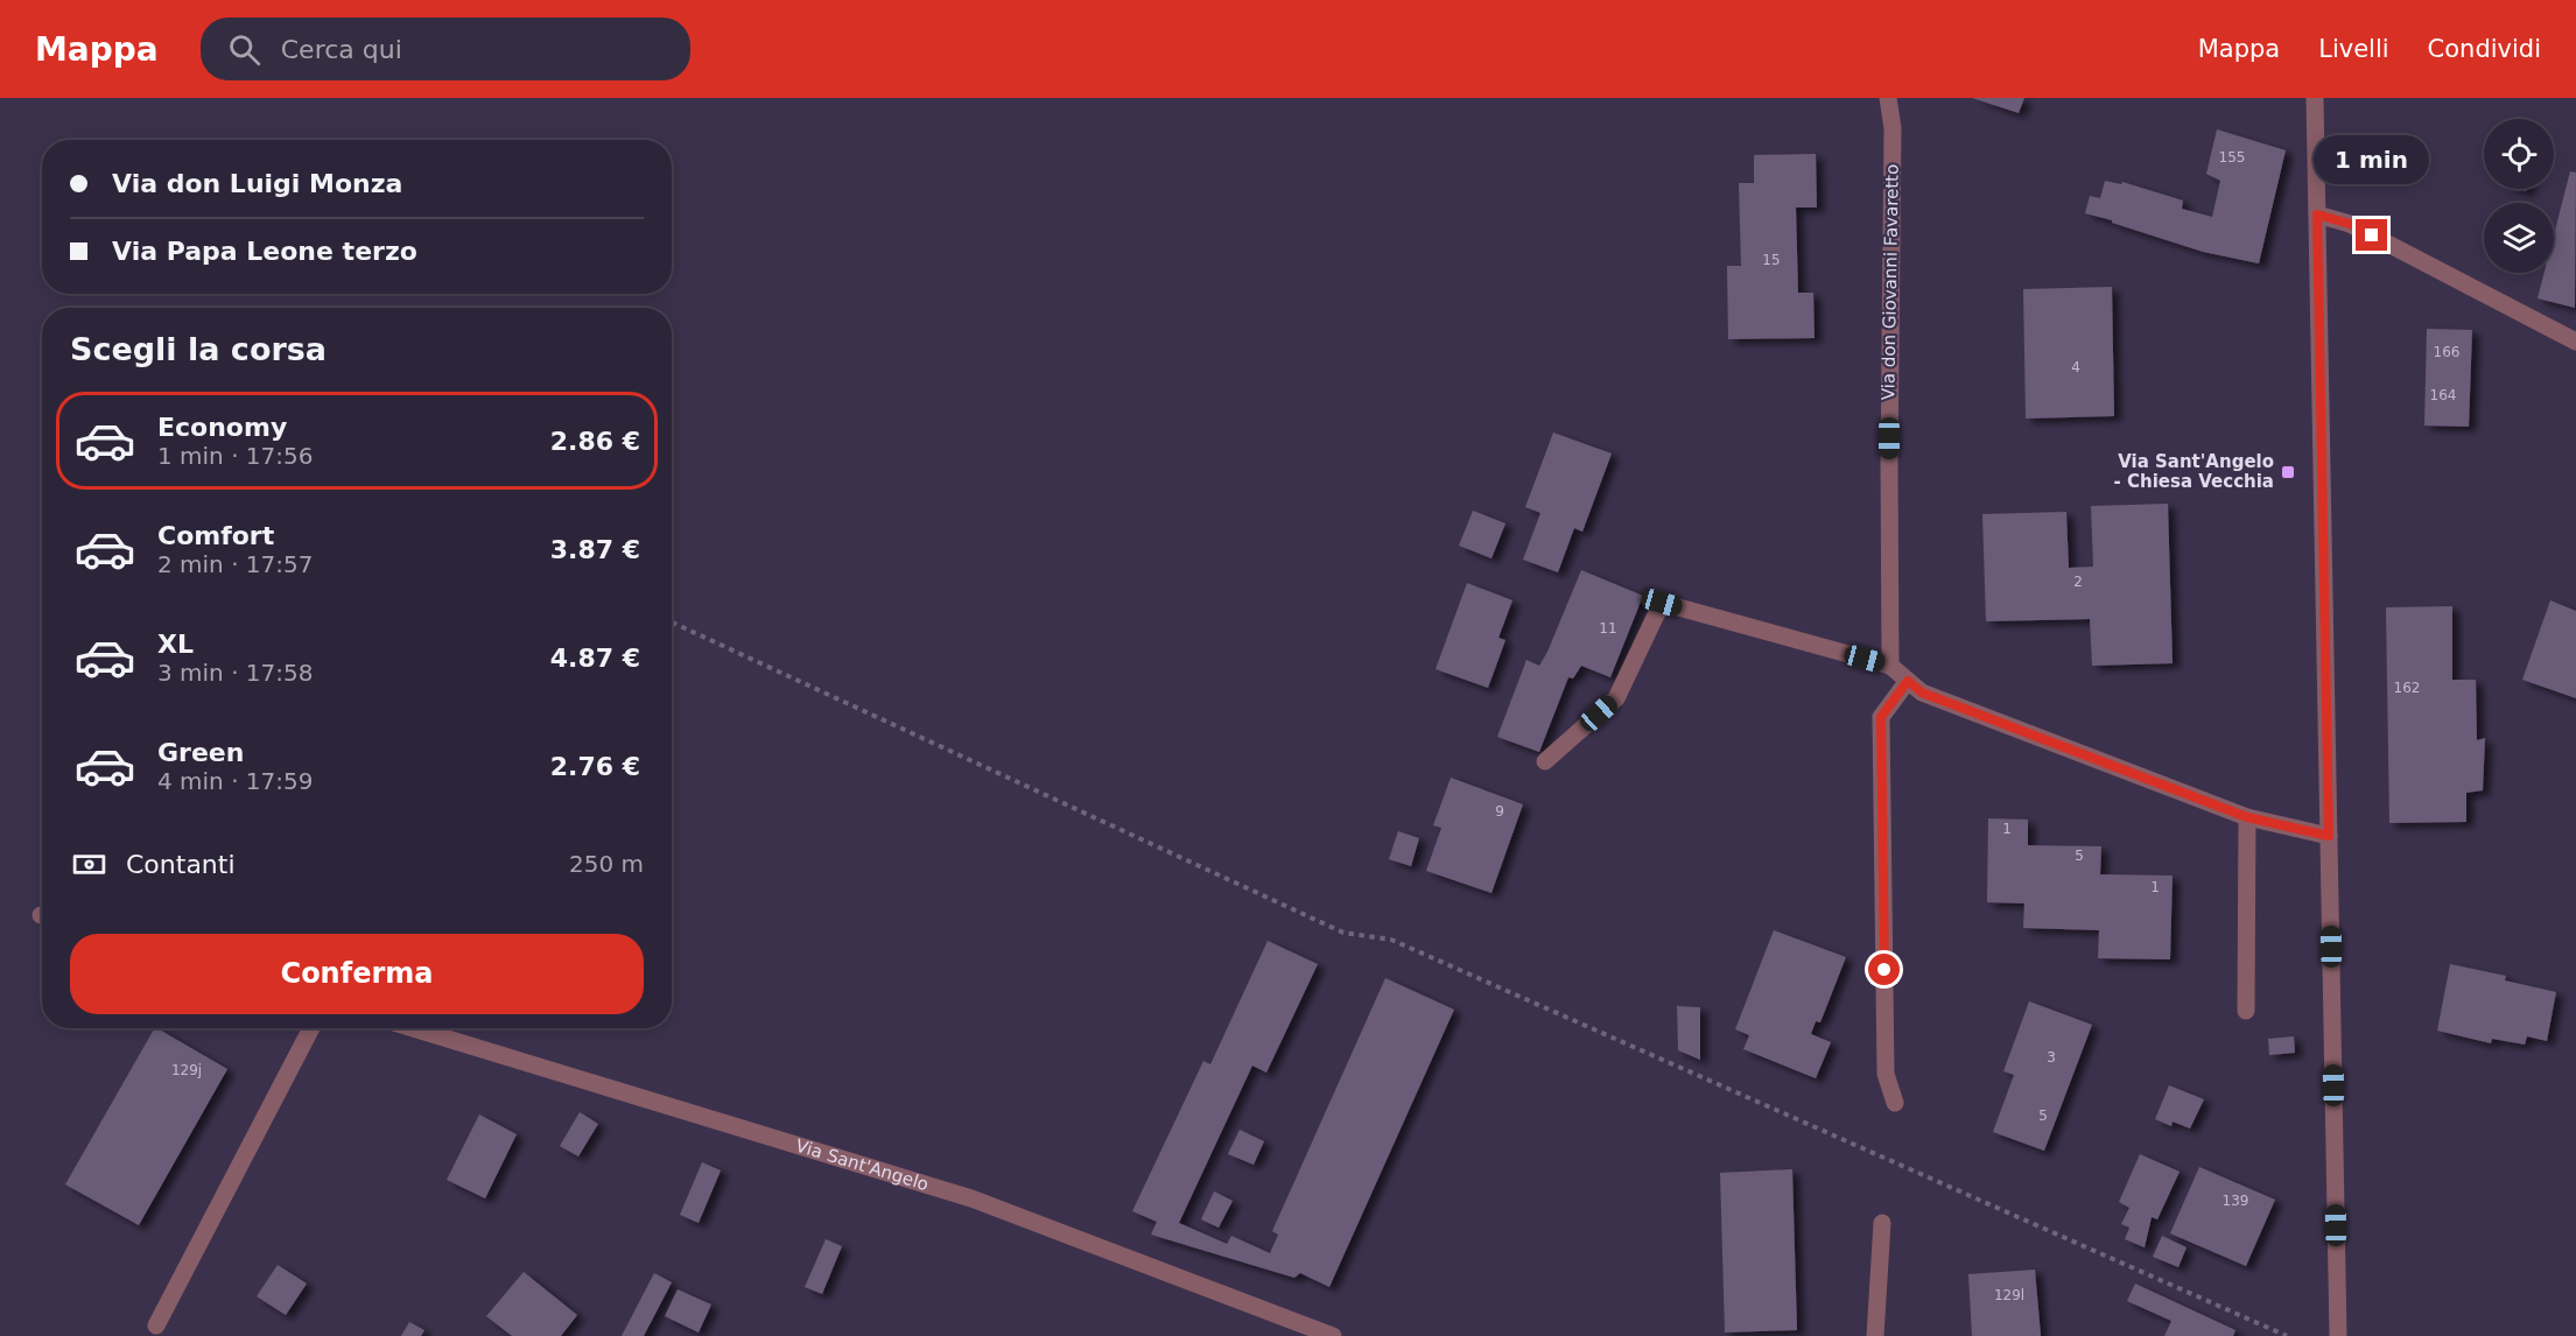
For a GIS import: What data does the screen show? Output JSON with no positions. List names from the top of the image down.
{
  "streets": {
    "street": ["Via don Giovanni Favaretto", "Via Sant'Angelo"]
  },
  "places": {
    "transit": ["Via Sant'Angelo - Chiesa Vecchia"]
  },
  "house_numbers": [
    "155",
    "15",
    "166",
    "4",
    "164",
    "2",
    "11",
    "162",
    "9",
    "1",
    "5",
    "1",
    "3",
    "129j",
    "5",
    "139",
    "129l"
  ],
  "page": {
    "header": "Mappa",
    "search": "Cerca qui",
    "nav": ["Mappa", "Livelli", "Condividi"],
    "bubble": "1 min",
    "banner": ["Via don Luigi Monza", "Via Papa Leone terzo"],
    "heading": "Scegli la corsa",
    "list": [
      {
        "name": "Economy",
        "note": "1 min · 17:56",
        "value": "2.86 €"
      },
      {
        "name": "Comfort",
        "note": "2 min · 17:57",
        "value": "3.87 €"
      },
      {
        "name": "XL",
        "note": "3 min · 17:58",
        "value": "4.87 €"
      },
      {
        "name": "Green",
        "note": "4 min · 17:59",
        "value": "2.76 €"
      }
    ],
    "pay": ["Contanti", "250 m"],
    "buttons": "Conferma"
  }
}
